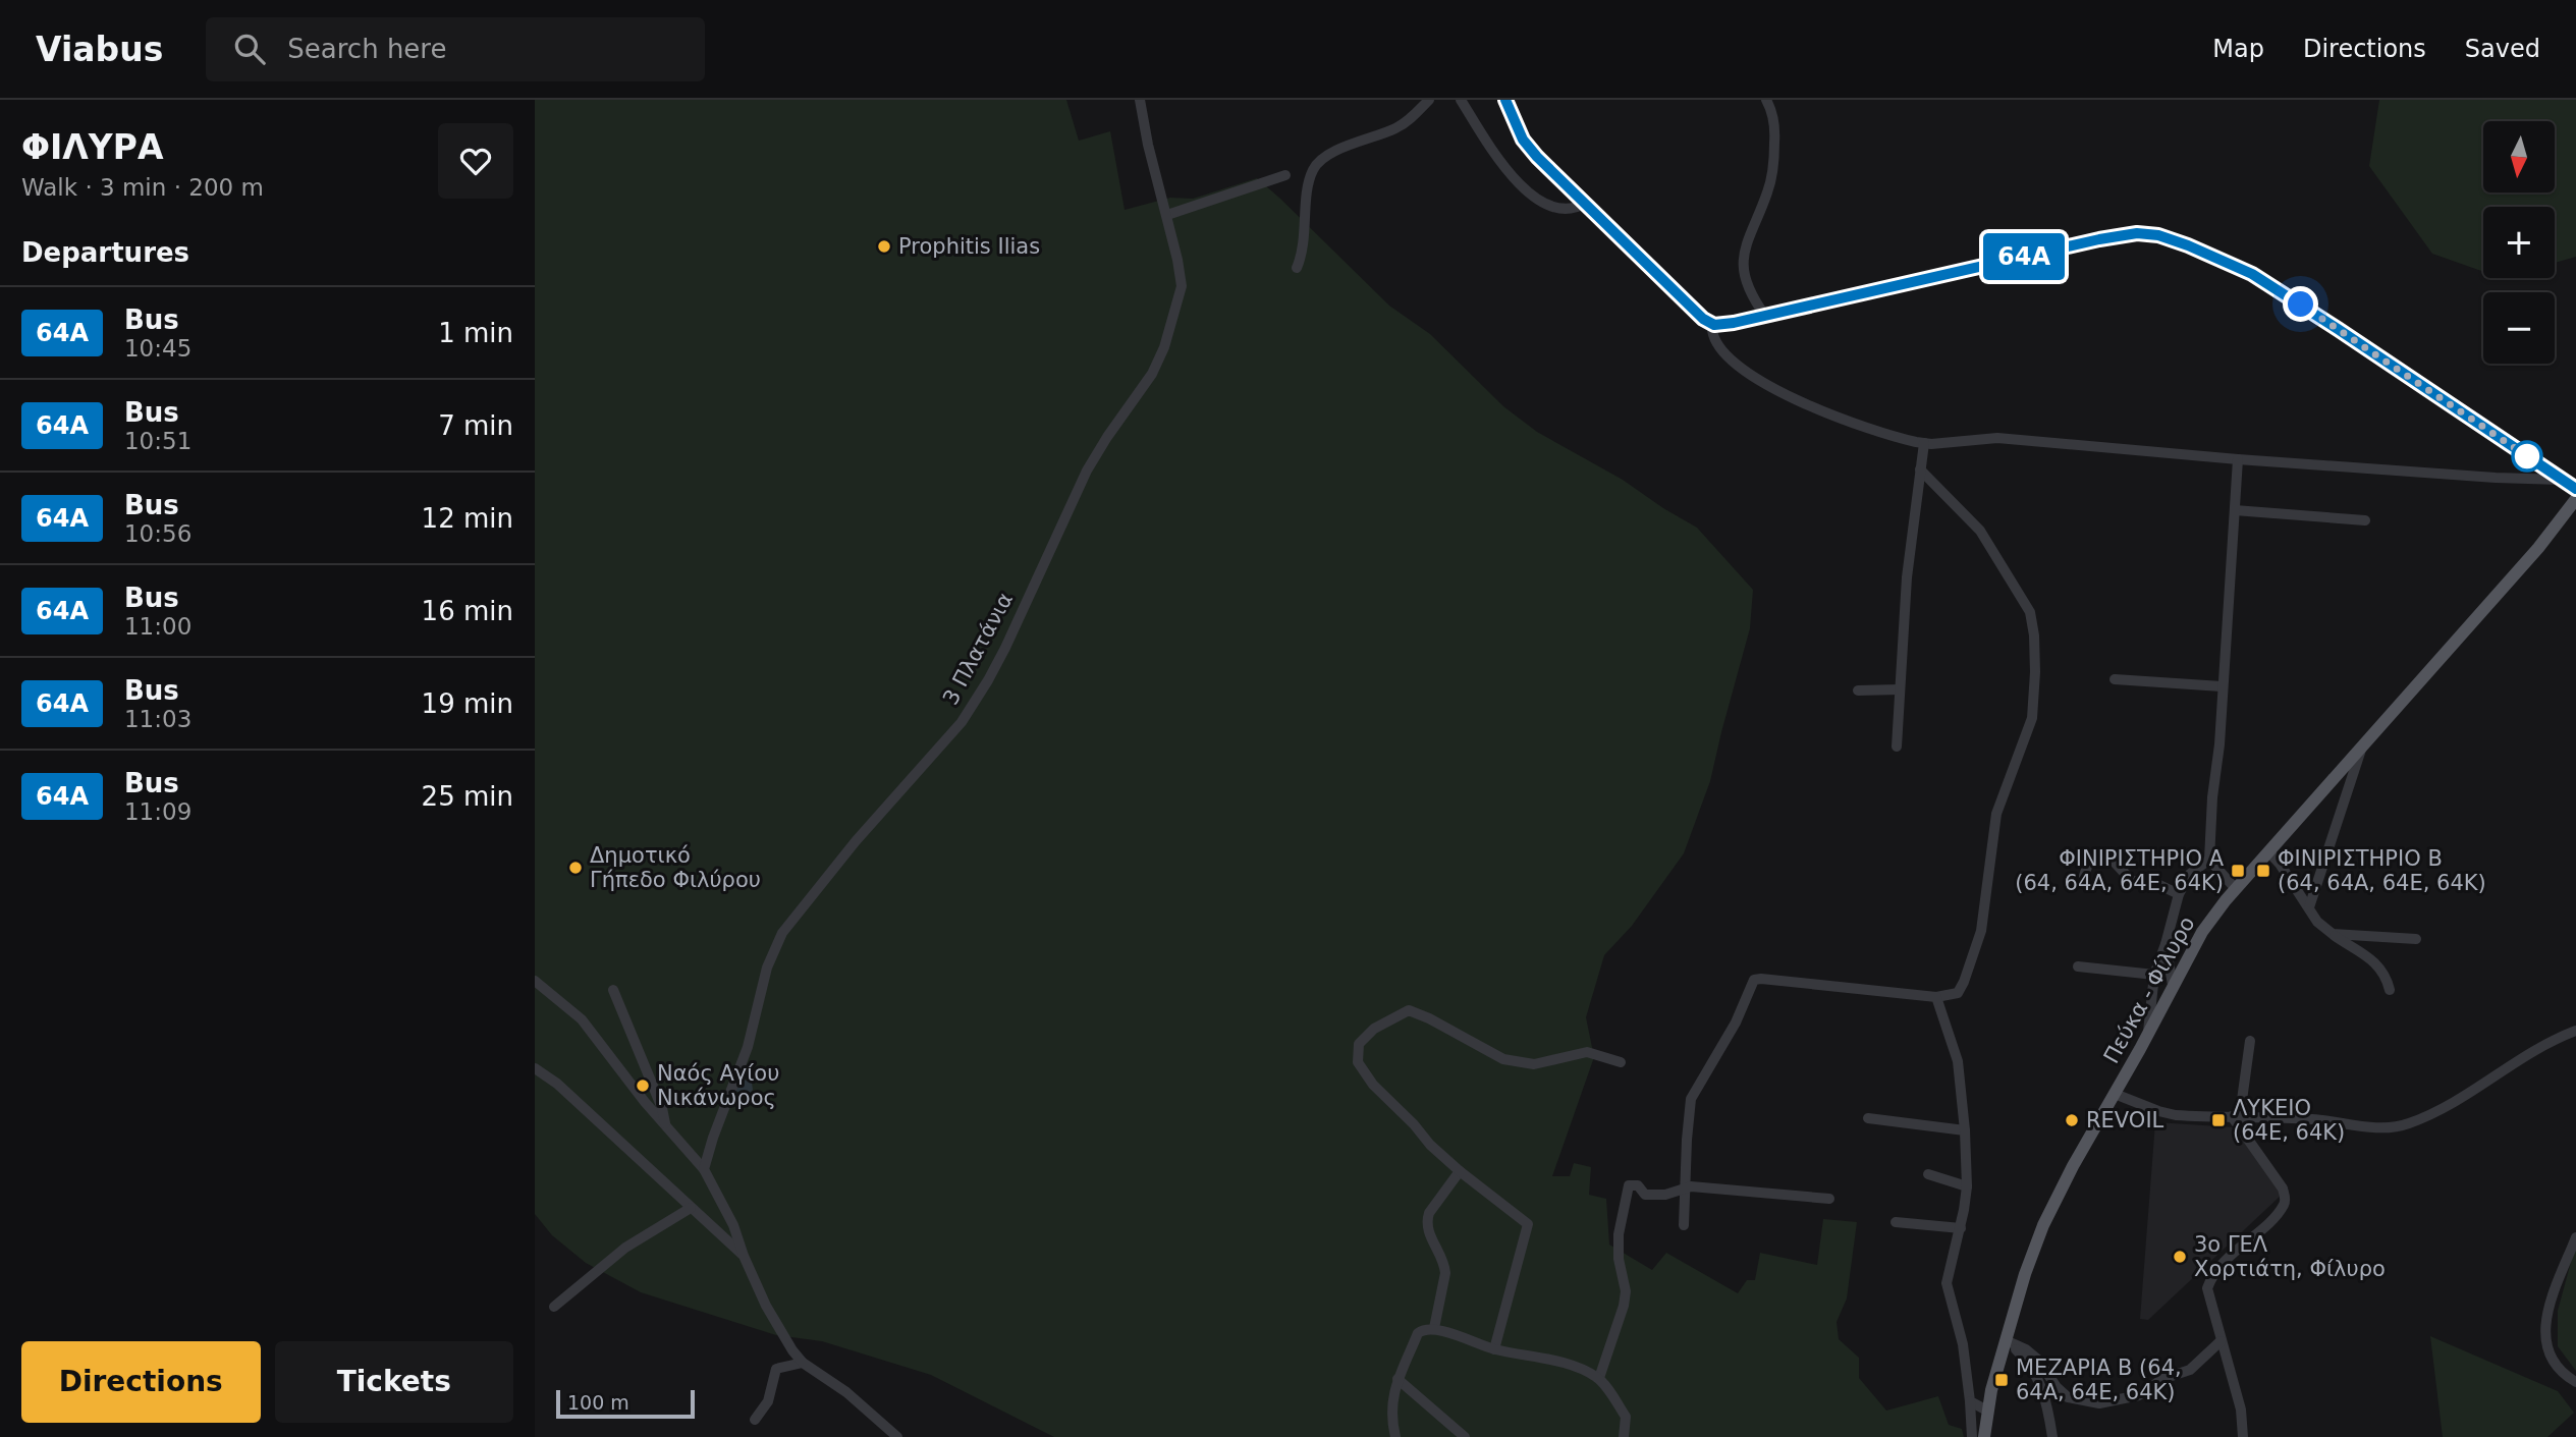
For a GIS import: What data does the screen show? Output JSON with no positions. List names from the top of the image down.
{
  "streets": {
    "main road": ["Πεύκα - Φίλυρο"],
    "street": ["3 Πλατάνια"]
  },
  "places": {
    "other": [
      "Prophitis Ilias",
      "Δημοτικό Γήπεδο Φιλύρου",
      "Ναός Αγίου Νικάνωρος",
      "REVOIL",
      "3ο ΓΕΛ Χορτιάτη, Φίλυρο"
    ],
    "transit": [
      "ΦΙΝΙΡΙΣΤΗΡΙΟ A (64, 64Α, 64Ε, 64Κ)",
      "ΦΙΝΙΡΙΣΤΗΡΙΟ B (64, 64Α, 64Ε, 64Κ)",
      "ΛΥΚΕΙΟ (64Ε, 64Κ)",
      "ΜΕΖΑΡΙΑ B (64, 64Α, 64Ε, 64Κ)"
    ]
  },
  "lines": ["bus line 64Α"],
  "scale_bar": "100 m",
  "north": "bottom",
  "page": {
    "header": "Viabus",
    "search": "Search here",
    "nav": ["Map", "Directions", "Saved"],
    "heading": [
      ["ΦΙΛΥΡΑ", "Walk · 3 min · 200 m"],
      "Departures"
    ],
    "on_map": "64Α",
    "map_buttons": ["+", "−"],
    "list": [
      {
        "mark": "64Α",
        "name": "Bus",
        "note": "10:45",
        "value": "1 min"
      },
      {
        "mark": "64Α",
        "name": "Bus",
        "note": "10:51",
        "value": "7 min"
      },
      {
        "mark": "64Α",
        "name": "Bus",
        "note": "10:56",
        "value": "12 min"
      },
      {
        "mark": "64Α",
        "name": "Bus",
        "note": "11:00",
        "value": "16 min"
      },
      {
        "mark": "64Α",
        "name": "Bus",
        "note": "11:03",
        "value": "19 min"
      },
      {
        "mark": "64Α",
        "name": "Bus",
        "note": "11:09",
        "value": "25 min"
      }
    ],
    "buttons": ["Directions", "Tickets"],
    "scale": "100 m"
  }
}
